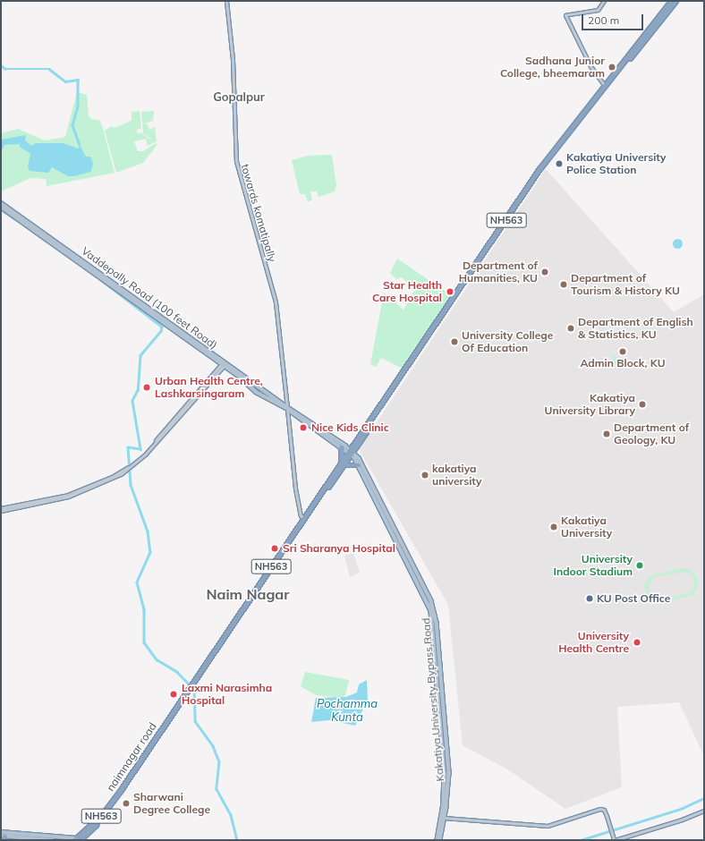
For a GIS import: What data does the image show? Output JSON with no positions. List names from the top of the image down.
{
  "streets": {
    "highway": ["NH563", "naimnagar road"],
    "main road": ["Vaddepally Road (100 feet Road)", "Kakatiya University Bypass Road"],
    "street": ["towards komatipally"]
  },
  "crossings": [
    ["towards komatipally", "NH563"],
    ["towards komatipally", "Vaddepally Road (100 feet Road)"],
    ["NH563", "Kakatiya University Bypass Road"],
    ["NH563", "naimnagar road"]
  ],
  "districts": ["Gopalpur", "Naim Nagar"],
  "water": ["Pochamma Kunta"],
  "places": [
    "Sadhana Junior College, bheemaram",
    "Kakatiya University Police Station",
    "Department of Humanities, KU",
    "Department of Tourism & History KU",
    "Star Health Care Hospital",
    "Department of English & Statistics, KU",
    "University College Of Education",
    "Admin Block, KU",
    "Urban Health Centre, Lashkarsingaram",
    "Kakatiya University Library",
    "Nice Kids Clinic",
    "Department of Geology, KU",
    "kakatiya university",
    "Kakatiya University",
    "Sri Sharanya Hospital",
    "University Indoor Stadium",
    "KU Post Office",
    "University Health Centre",
    "Laxmi Narasimha Hospital",
    "Sharwani Degree College"
  ],
  "scale_bar": "200 m"
}
